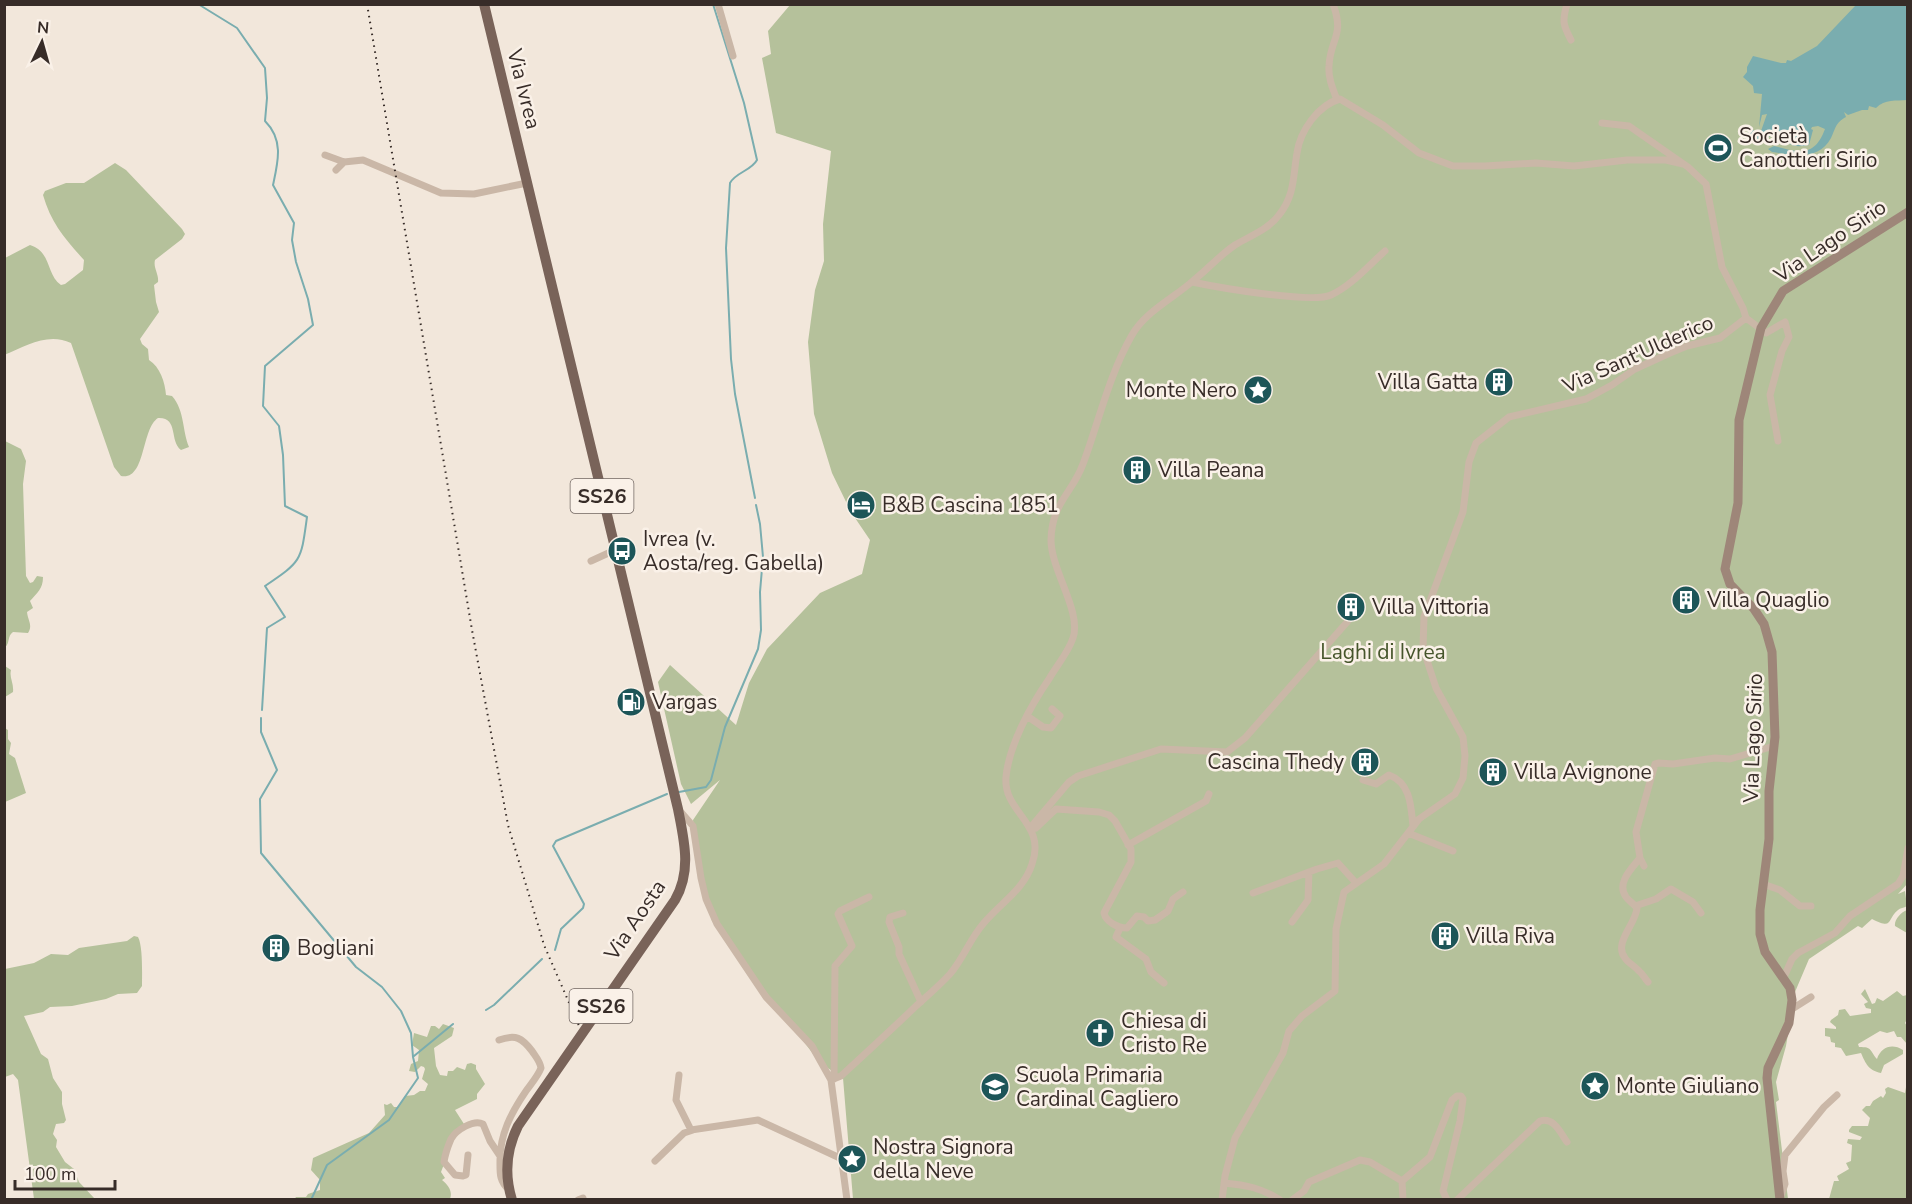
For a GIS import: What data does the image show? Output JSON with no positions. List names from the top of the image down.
{
  "streets": {
    "main road": [
      "Via Ivrea",
      "Via Lago Sirio",
      "SS26",
      "Via Aosta"
    ],
    "street": ["Via Sant'Ulderico"]
  },
  "crossings": [
    ["Via Ivrea", "SS26"],
    ["SS26", "Via Aosta"]
  ],
  "parks": ["Laghi di Ivrea"],
  "places": {
    "sports": ["Società Canottieri Sirio"],
    "building": [
      "Villa Gatta",
      "Villa Peana",
      "Villa Quaglio",
      "Villa Vittoria",
      "Cascina Thedy",
      "Villa Avignone",
      "Villa Riva",
      "Bogliani"
    ],
    "place": ["Monte Nero", "Monte Giuliano", "Nostra Signora della Neve"],
    "hotel": ["B&B Cascina 1851"],
    "bus stop": ["Ivrea (v. Aosta/reg. Gabella)"],
    "fuel station": ["Vargas"],
    "church": ["Chiesa di Cristo Re"],
    "school or university": ["Scuola Primaria Cardinal Cagliero"]
  },
  "scale_bar": "100 m",
  "north": "top"
}
